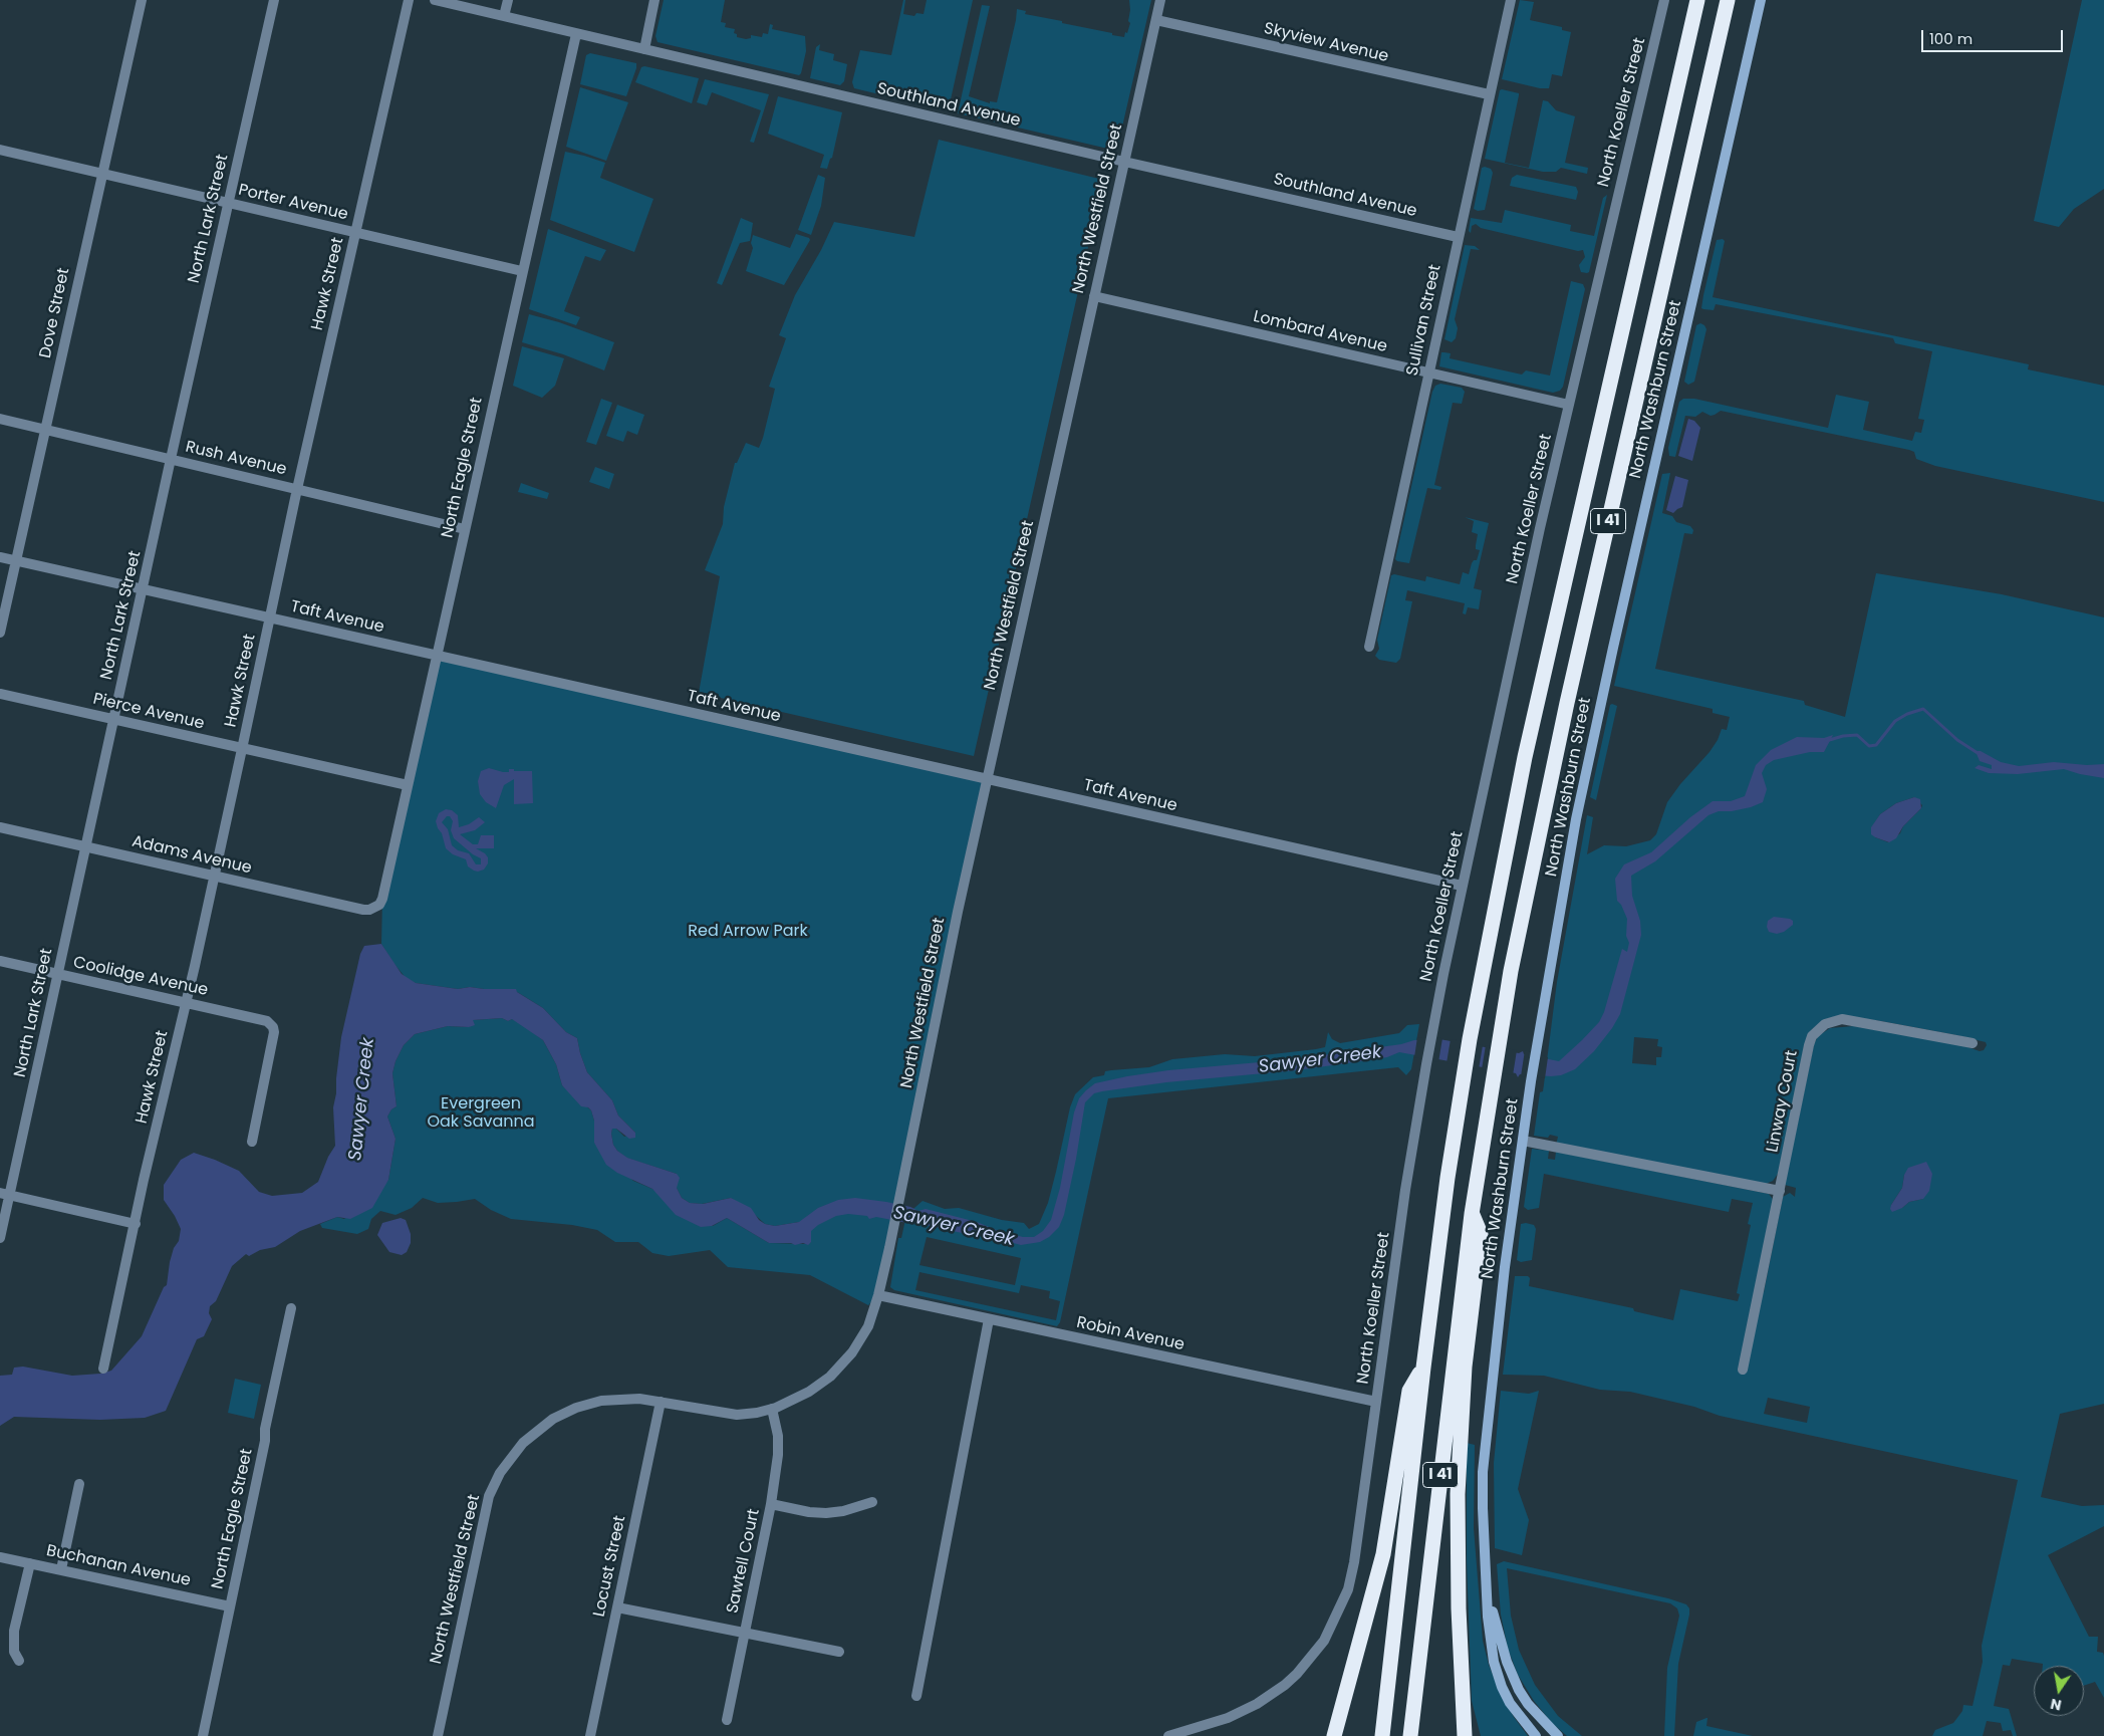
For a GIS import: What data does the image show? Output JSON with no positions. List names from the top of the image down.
{
  "streets": {
    "highway": ["I 41"],
    "street": [
      "Skyview Avenue",
      "Southland Avenue",
      "North Koeller Street",
      "Porter Avenue",
      "North Westfield Street",
      "North Lark Street",
      "Hawk Street",
      "Dove Street",
      "Sullivan Street",
      "Lombard Avenue",
      "North Washburn Street",
      "Rush Avenue",
      "North Eagle Street",
      "Taft Avenue",
      "Pierce Avenue",
      "Adams Avenue",
      "Coolidge Avenue",
      "Linway Court",
      "Robin Avenue",
      "Sawtell Court",
      "Buchanan Avenue",
      "Locust Street"
    ]
  },
  "crossings": [
    ["Skyview Avenue", "North Westfield Street"],
    ["Skyview Avenue", "Sullivan Street"],
    ["Southland Avenue", "North Westfield Street"],
    ["Southland Avenue", "Sullivan Street"],
    ["Southland Avenue", "North Eagle Street"],
    ["North Koeller Street", "Lombard Avenue"],
    ["North Koeller Street", "Taft Avenue"],
    ["North Koeller Street", "Robin Avenue"],
    ["Porter Avenue", "North Lark Street"],
    ["Porter Avenue", "Hawk Street"],
    ["Porter Avenue", "Dove Street"],
    ["Porter Avenue", "North Eagle Street"],
    ["North Westfield Street", "Lombard Avenue"],
    ["North Westfield Street", "Taft Avenue"],
    ["North Westfield Street", "Robin Avenue"],
    ["North Westfield Street", "Sawtell Court"],
    ["North Westfield Street", "Locust Street"],
    ["North Lark Street", "Rush Avenue"],
    ["North Lark Street", "Taft Avenue"],
    ["North Lark Street", "Pierce Avenue"],
    ["North Lark Street", "Adams Avenue"],
    ["North Lark Street", "Coolidge Avenue"],
    ["Hawk Street", "Rush Avenue"],
    ["Hawk Street", "Taft Avenue"],
    ["Hawk Street", "Pierce Avenue"],
    ["Hawk Street", "Adams Avenue"],
    ["Hawk Street", "Coolidge Avenue"],
    ["Dove Street", "Rush Avenue"],
    ["Dove Street", "Taft Avenue"],
    ["Sullivan Street", "Lombard Avenue"],
    ["Rush Avenue", "North Eagle Street"],
    ["North Eagle Street", "Taft Avenue"],
    ["North Eagle Street", "Pierce Avenue"],
    ["North Eagle Street", "Adams Avenue"],
    ["North Eagle Street", "Buchanan Avenue"]
  ],
  "water": ["Sawyer Creek"],
  "parks": ["Red Arrow Park", "Evergreen Oak Savanna"],
  "scale_bar": "100 m",
  "north": "bottom"
}
